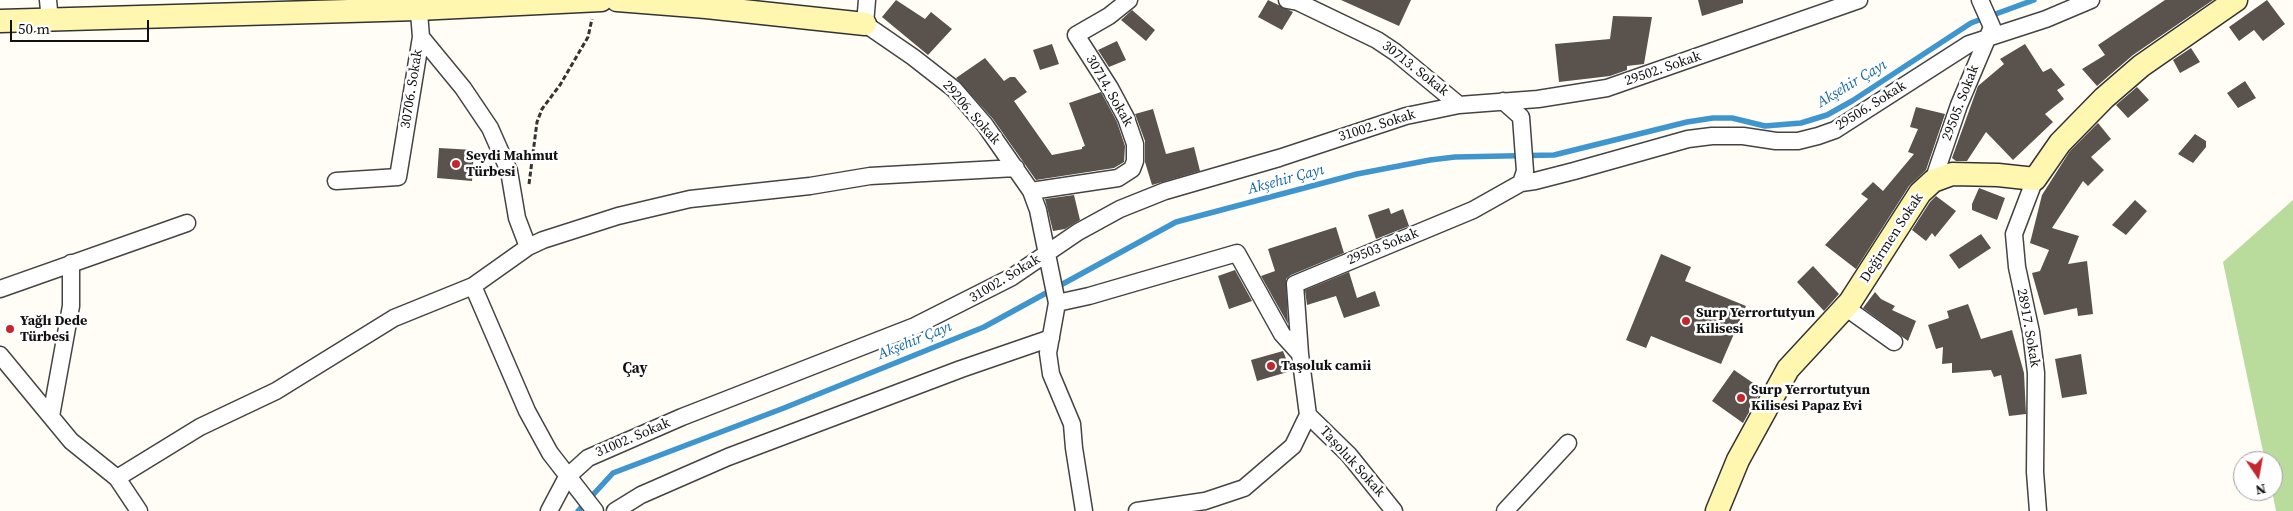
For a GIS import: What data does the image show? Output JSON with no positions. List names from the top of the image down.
{
  "streets": {
    "street": [
      "30713. Sokak",
      "29502. Sokak",
      "30706. Sokak",
      "30714. Sokak",
      "29505. Sokak",
      "29506. Sokak",
      "29206. Sokak",
      "31002. Sokak",
      "Değirmen Sokak",
      "29503 Sokak",
      "28917. Sokak",
      "Taşoluk Sokak"
    ]
  },
  "crossings": [
    ["30713. Sokak", "29502. Sokak"],
    ["30713. Sokak", "31002. Sokak"],
    ["29502. Sokak", "31002. Sokak"],
    ["30714. Sokak", "29206. Sokak"],
    ["29505. Sokak", "29506. Sokak"],
    ["29505. Sokak", "Değirmen Sokak"],
    ["29506. Sokak", "29503 Sokak"],
    ["29206. Sokak", "31002. Sokak"],
    ["Değirmen Sokak", "28917. Sokak"]
  ],
  "districts": ["Çay"],
  "water": ["Akşehir Çayı"],
  "places": [
    "Seydi Mahmut Türbesi",
    "Surp Yerrortutyun Kilisesi",
    "Yağlı Dede Türbesi",
    "Taşoluk camii",
    "Surp Yerrortutyun Kilisesi Papaz Evi"
  ],
  "scale_bar": "50 m",
  "north": "bottom"
}
